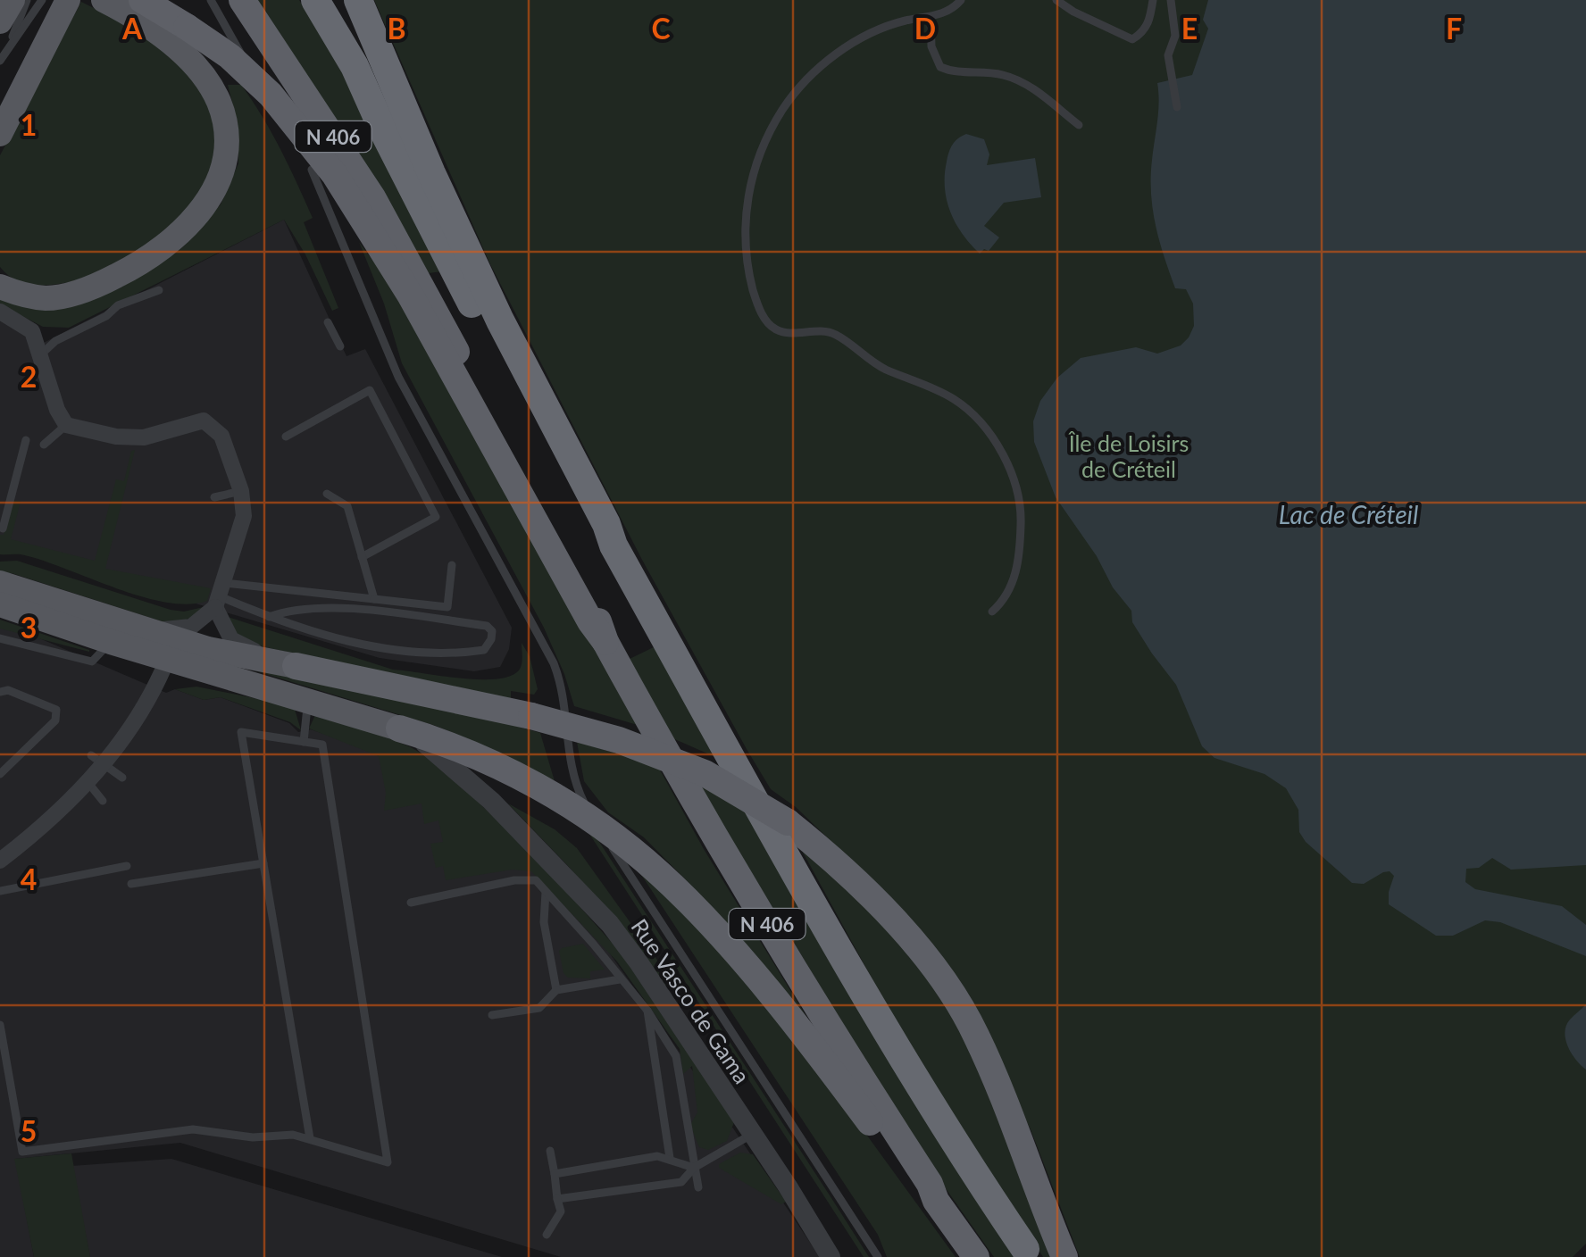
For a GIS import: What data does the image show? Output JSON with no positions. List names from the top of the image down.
{
  "streets": {
    "highway": ["N 406"],
    "street": ["Rue Vasco de Gama"]
  },
  "water": ["Lac de Créteil"],
  "parks": ["Île de Loisirs de Créteil"],
  "grid": {
    "columns": [
      "A",
      "B",
      "C",
      "D",
      "E",
      "F"
    ],
    "rows": [
      "1",
      "2",
      "3",
      "4",
      "5"
    ]
  }
}
